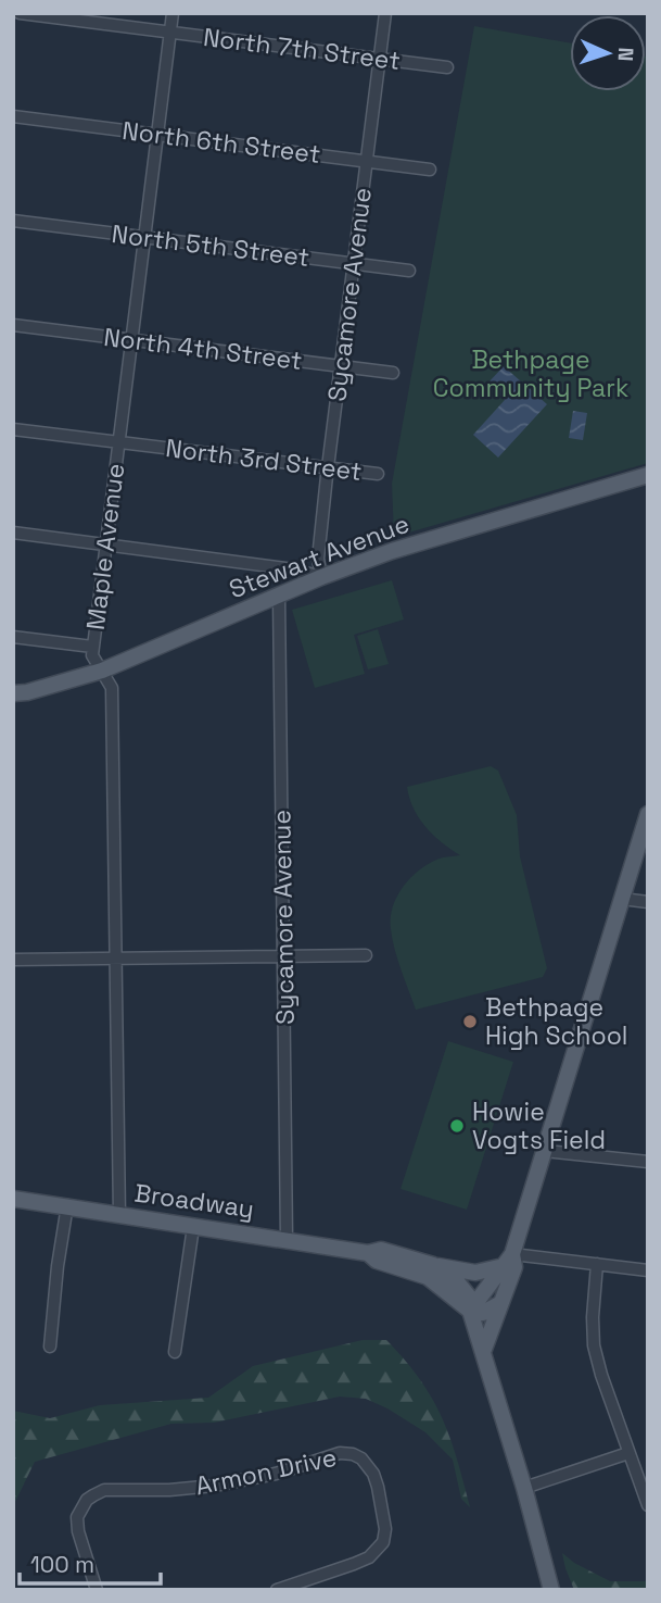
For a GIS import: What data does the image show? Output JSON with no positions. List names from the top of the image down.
{
  "streets": {
    "main road": ["Stewart Avenue", "Broadway"],
    "street": [
      "North 7th Street",
      "North 6th Street",
      "North 5th Street",
      "Sycamore Avenue",
      "North 4th Street",
      "North 3rd Street",
      "Maple Avenue",
      "Armon Drive"
    ]
  },
  "crossings": [
    ["North 7th Street", "Sycamore Avenue"],
    ["North 7th Street", "Maple Avenue"],
    ["North 6th Street", "Sycamore Avenue"],
    ["North 6th Street", "Maple Avenue"],
    ["North 5th Street", "Sycamore Avenue"],
    ["North 5th Street", "Maple Avenue"],
    ["Sycamore Avenue", "North 4th Street"],
    ["Sycamore Avenue", "North 3rd Street"],
    ["Sycamore Avenue", "Stewart Avenue"],
    ["Sycamore Avenue", "Broadway"],
    ["North 4th Street", "Maple Avenue"],
    ["North 3rd Street", "Maple Avenue"],
    ["Maple Avenue", "Stewart Avenue"],
    ["Maple Avenue", "Broadway"]
  ],
  "parks": ["Bethpage Community Park"],
  "places": ["Bethpage High School", "Howie Vogts Field"],
  "scale_bar": "100 m",
  "north": "right"
}
